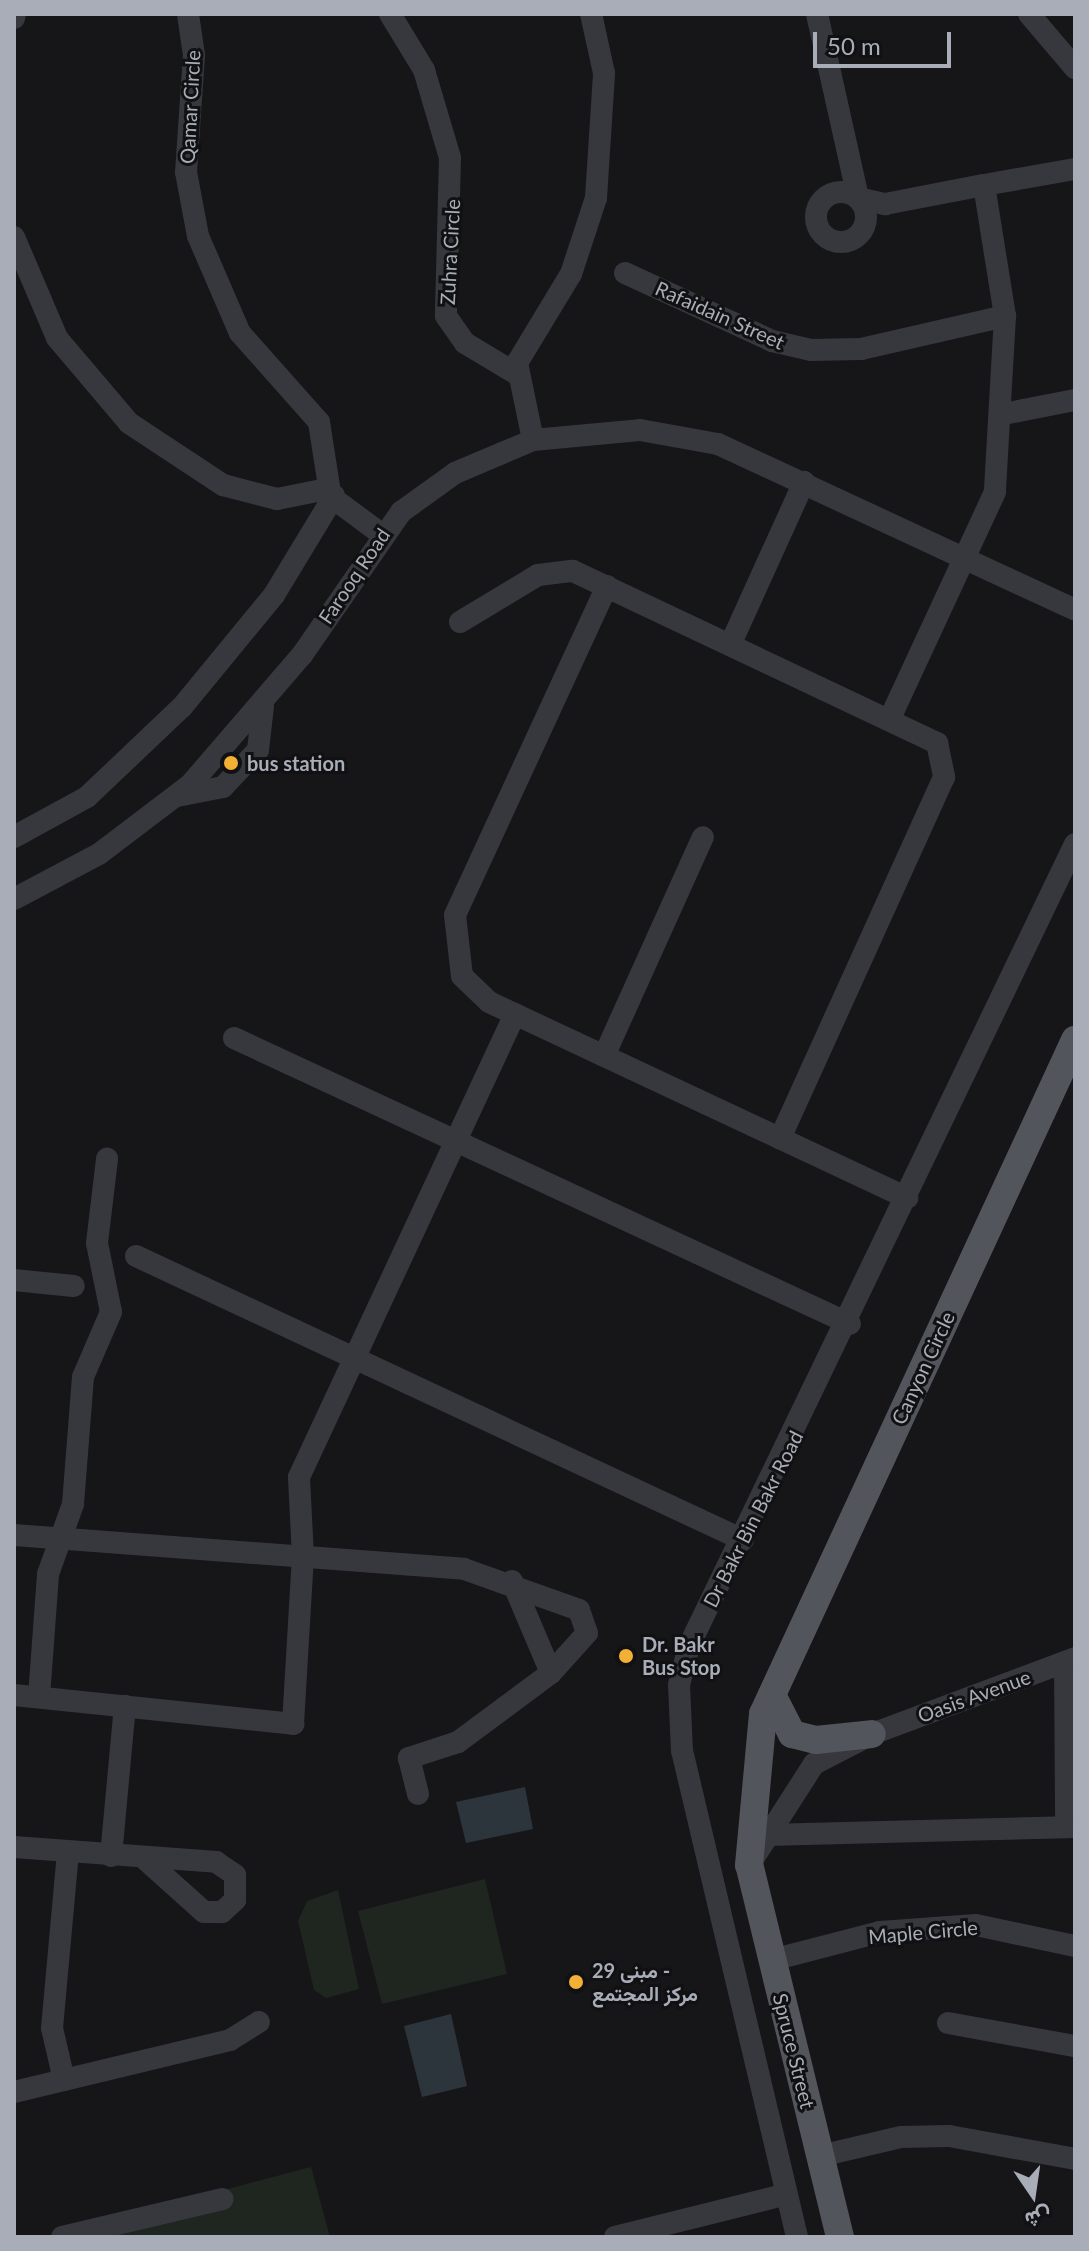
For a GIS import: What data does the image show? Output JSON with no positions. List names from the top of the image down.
{
  "streets": {
    "main road": ["Canyon Circle", "Oasis Avenue", "Spruce Street"],
    "street": [
      "Qamar Circle",
      "Zuhra Circle",
      "Rafaidain Street",
      "Farooq Road",
      "Dr Bakr Bin Bakr Road",
      "Maple Circle"
    ]
  },
  "crossings": [
    ["Canyon Circle", "Oasis Avenue"],
    ["Canyon Circle", "Spruce Street"],
    ["Oasis Avenue", "Spruce Street"],
    ["Maple Circle", "Spruce Street"]
  ],
  "places": ["bus station", "Dr. Bakr Bus Stop", "مبنى 29 - مركز المجتمع"],
  "scale_bar": "50 m",
  "north": "bottom"
}
